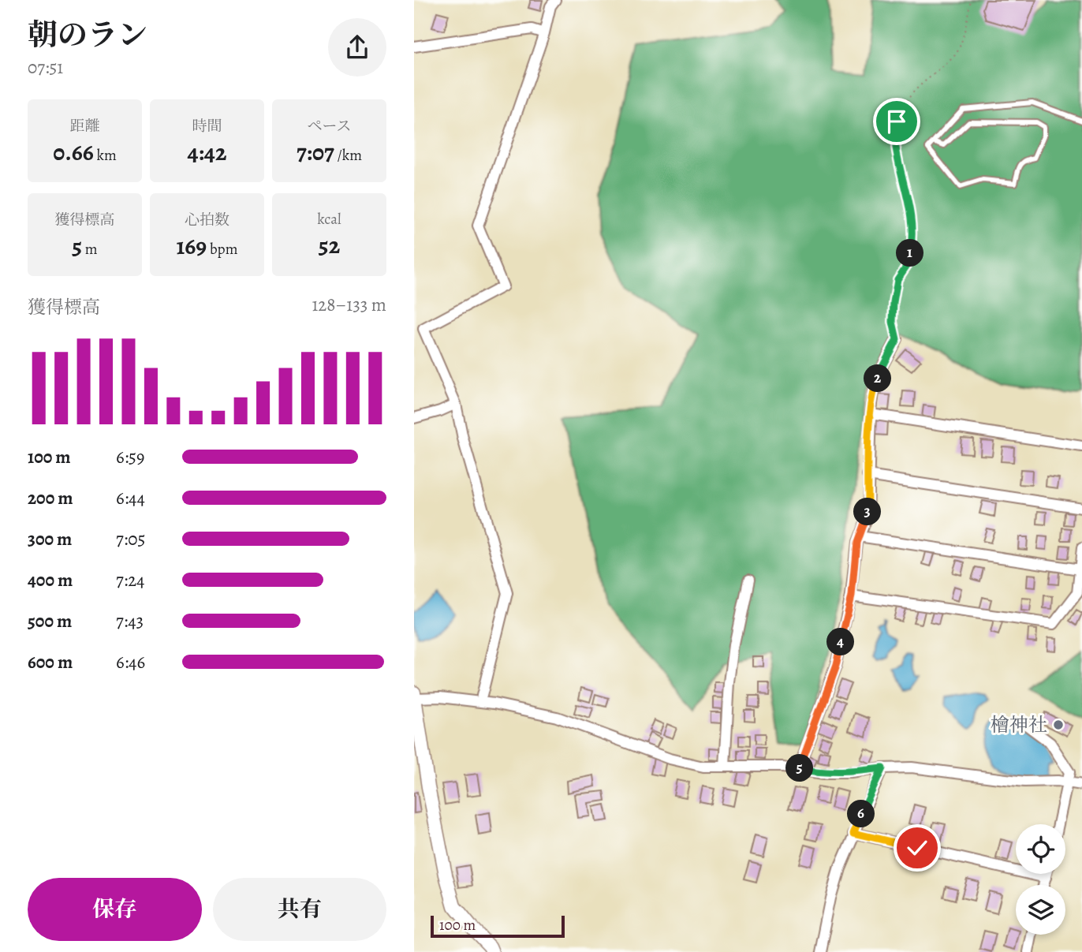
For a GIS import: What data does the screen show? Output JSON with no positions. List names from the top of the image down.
{
  "places": ["檜神社"],
  "scale_bar": "100 m",
  "page": {
    "heading": ["朝のラン", "07:51"],
    "stats": [
      ["距離", "0.66 km"],
      ["時間", "4:42"],
      ["ペース", "7:07 /km"],
      ["獲得標高", "5 m"],
      ["心拍数", "169 bpm"],
      ["kcal", "52"]
    ],
    "pins": [
      "1",
      "2",
      "3",
      "4",
      "5",
      "6"
    ],
    "chart": ["獲得標高", "128–133 m"],
    "list": [
      {
        "name": "100 m",
        "note": "6:59"
      },
      {
        "name": "200 m",
        "note": "6:44"
      },
      {
        "name": "300 m",
        "note": "7:05"
      },
      {
        "name": "400 m",
        "note": "7:24"
      },
      {
        "name": "500 m",
        "note": "7:43"
      },
      {
        "name": "600 m",
        "note": "6:46"
      }
    ],
    "buttons": ["保存", "共有"],
    "scale": "100 m"
  }
}
